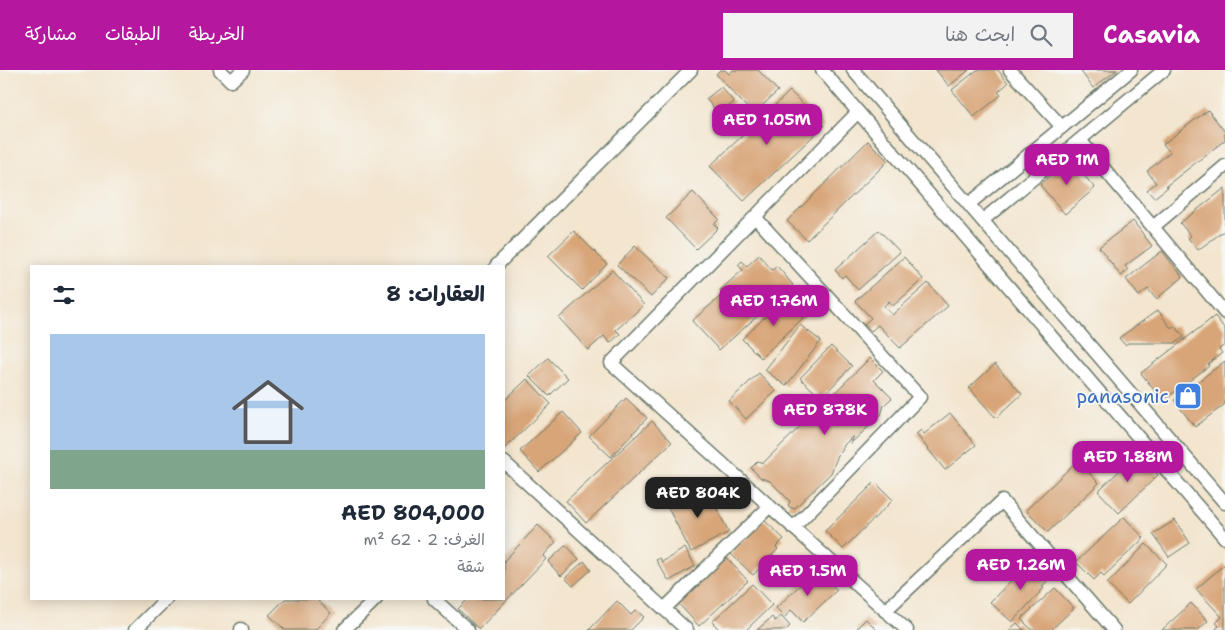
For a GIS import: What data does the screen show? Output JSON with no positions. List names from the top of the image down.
{
  "places": {
    "shop": ["panasonic"]
  },
  "page": {
    "header": "Casavia",
    "search": "ابحث هنا",
    "nav": ["الخريطة", "الطبقات", "مشاركة"],
    "price": [
      "AED 1.05M",
      "AED 1M",
      "AED 1.76M",
      "AED 878K",
      "AED 1.88M",
      "AED 804K",
      "AED 1.26M",
      "AED 1.5M"
    ],
    "heading": "العقارات: 8",
    "list": [
      {
        "name": "AED 804,000",
        "note": "الغرف: 2 · 62 m² · شقة"
      }
    ]
  }
}
